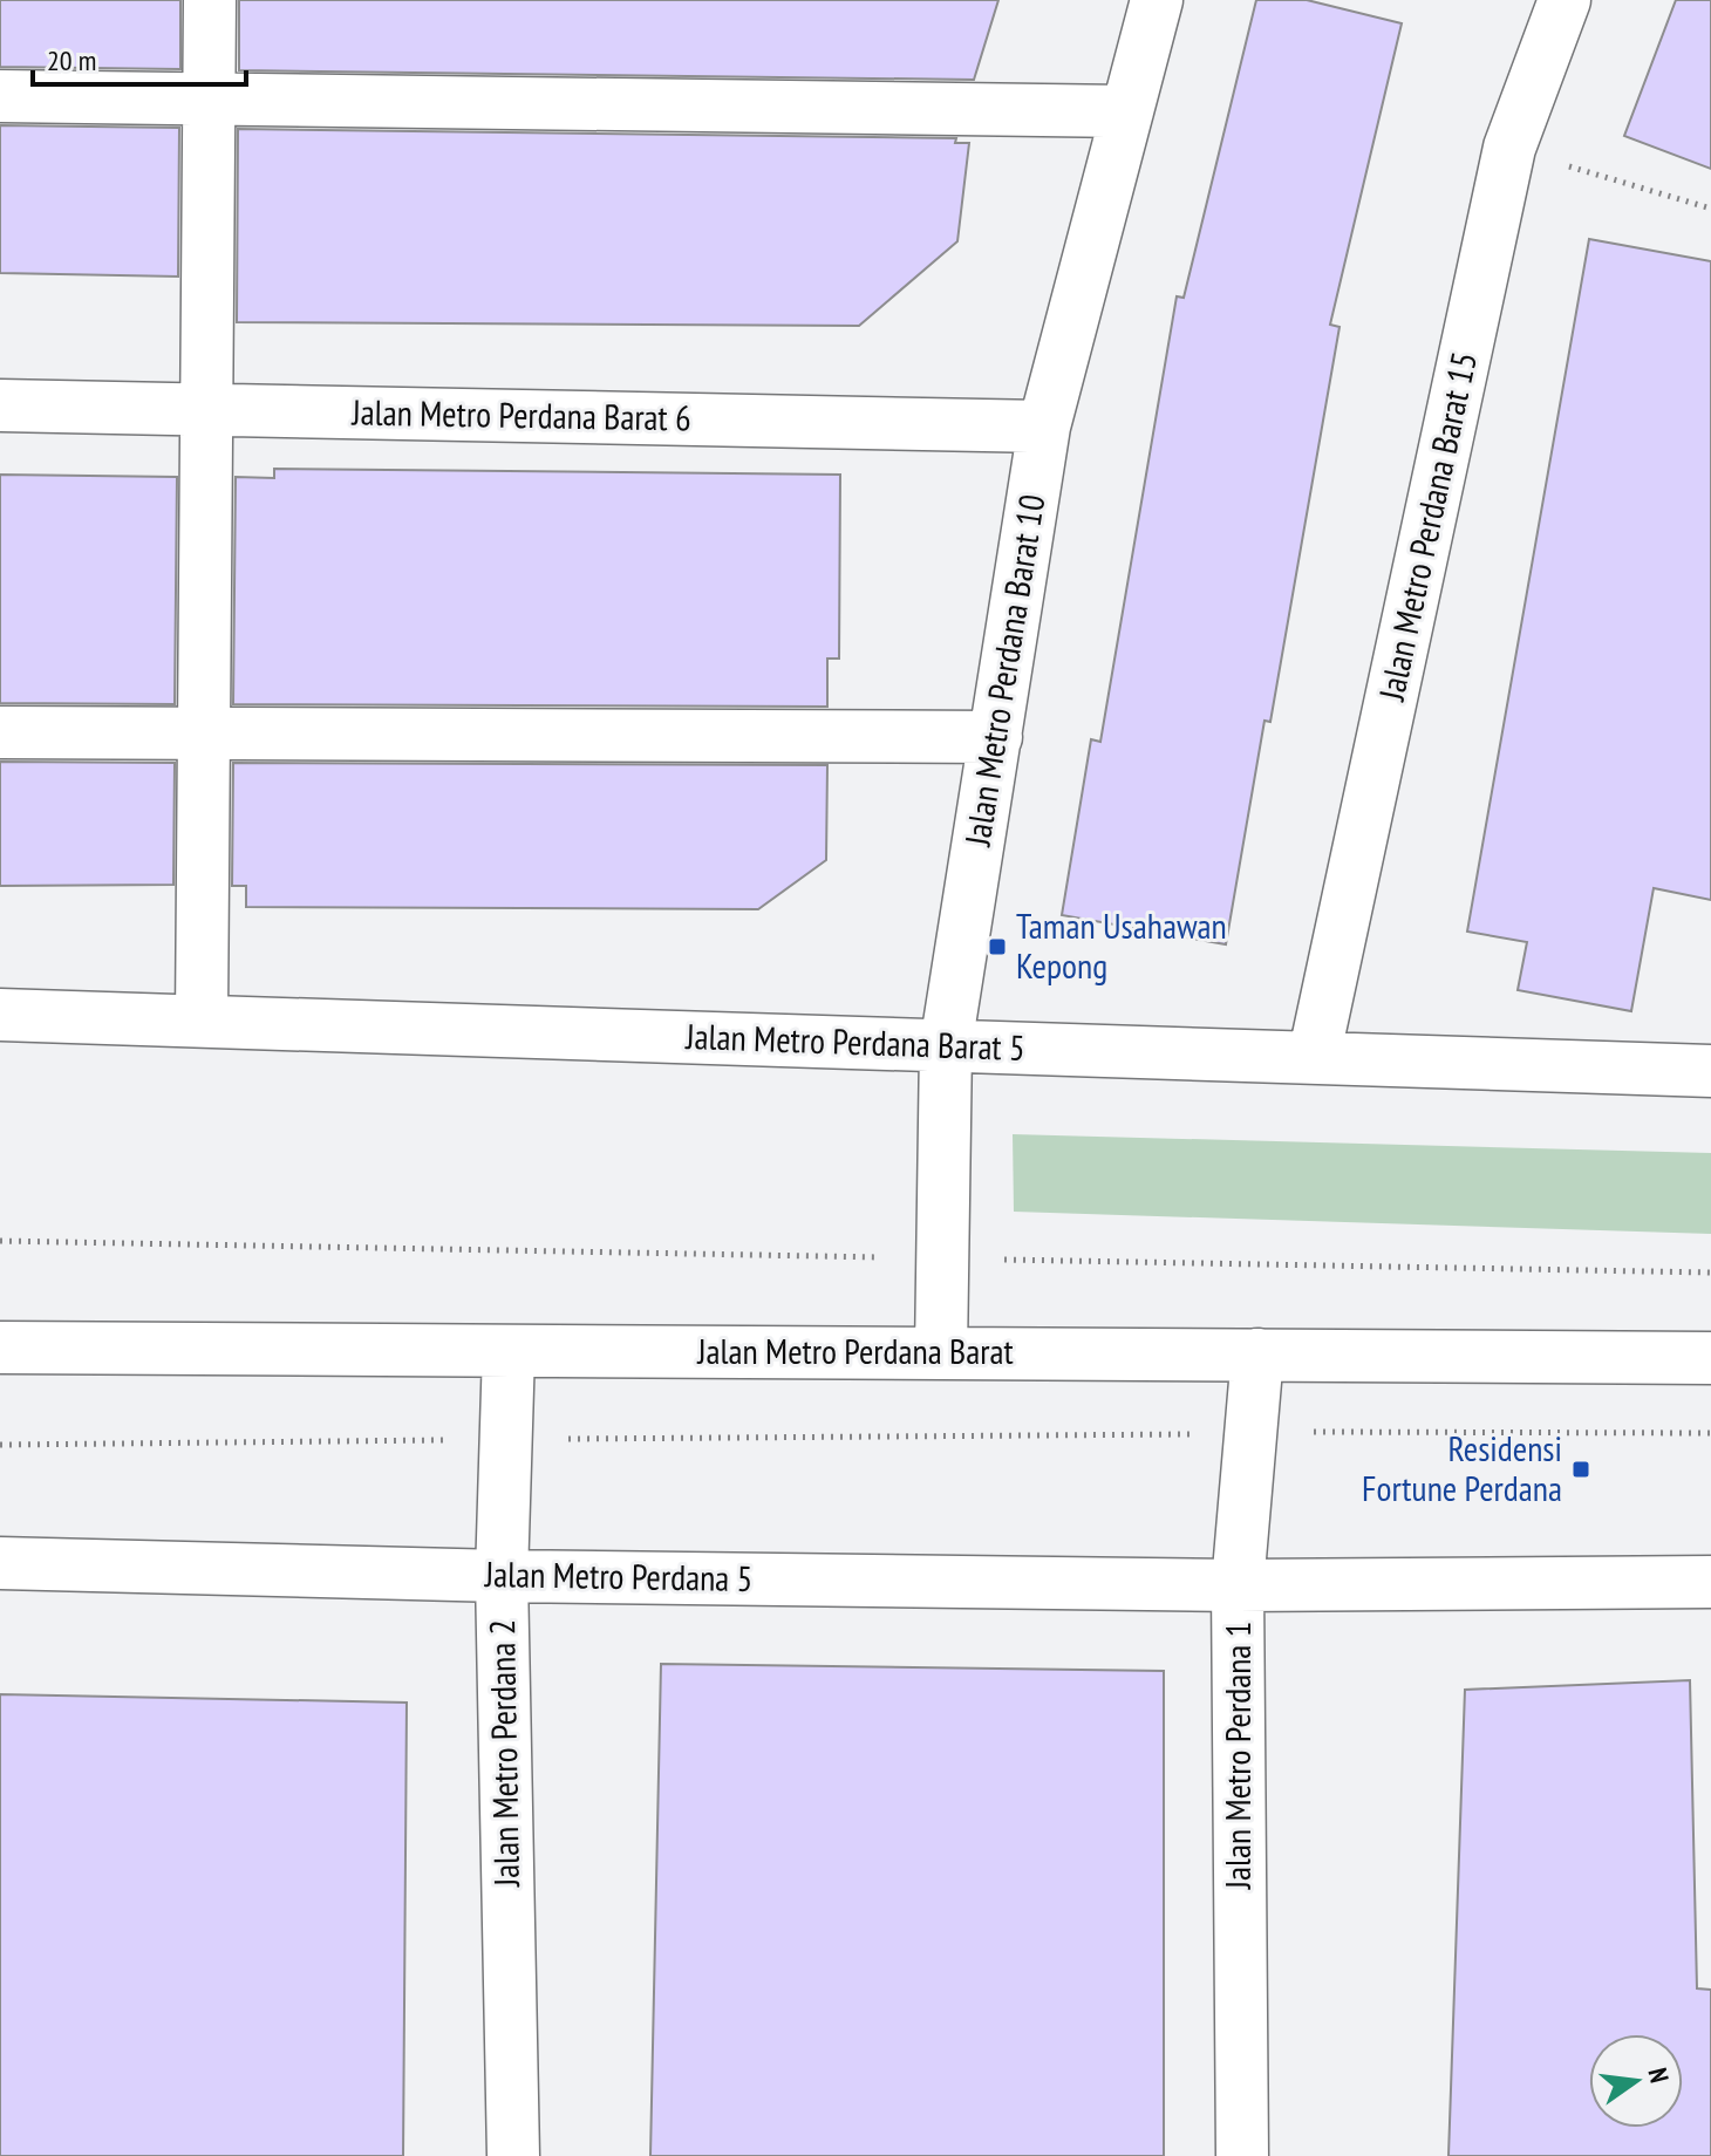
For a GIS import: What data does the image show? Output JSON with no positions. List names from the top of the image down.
{
  "streets": {
    "street": [
      "Jalan Metro Perdana Barat 6",
      "Jalan Metro Perdana Barat 15",
      "Jalan Metro Perdana Barat 10",
      "Jalan Metro Perdana Barat 5",
      "Jalan Metro Perdana Barat",
      "Jalan Metro Perdana 5",
      "Jalan Metro Perdana 2",
      "Jalan Metro Perdana 1"
    ]
  },
  "crossings": [
    ["Jalan Metro Perdana Barat 6", "Jalan Metro Perdana Barat 10"],
    ["Jalan Metro Perdana Barat 15", "Jalan Metro Perdana Barat 5"],
    ["Jalan Metro Perdana Barat 10", "Jalan Metro Perdana Barat 5"],
    ["Jalan Metro Perdana Barat 10", "Jalan Metro Perdana Barat"],
    ["Jalan Metro Perdana Barat", "Jalan Metro Perdana 2"],
    ["Jalan Metro Perdana Barat", "Jalan Metro Perdana 1"],
    ["Jalan Metro Perdana 5", "Jalan Metro Perdana 2"],
    ["Jalan Metro Perdana 5", "Jalan Metro Perdana 1"]
  ],
  "places": {
    "transit": ["Taman Usahawan Kepong", "Residensi Fortune Perdana"]
  },
  "scale_bar": "20 m",
  "north": "right"
}
